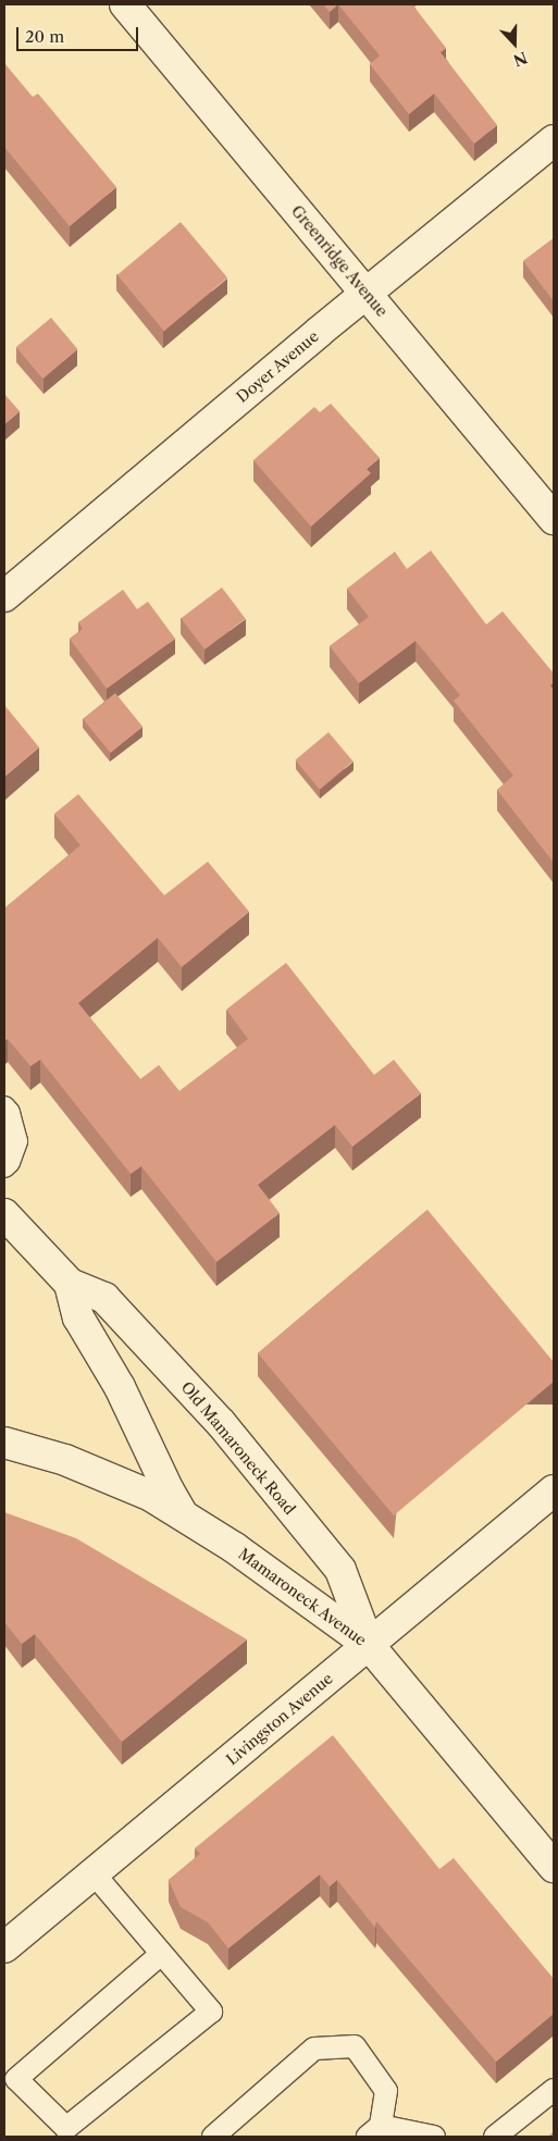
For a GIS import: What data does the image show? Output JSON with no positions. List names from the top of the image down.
{
  "streets": {
    "street": [
      "Greenridge Avenue",
      "Doyer Avenue",
      "Old Mamaroneck Road",
      "Mamaroneck Avenue",
      "Livingston Avenue"
    ]
  },
  "crossings": [
    ["Greenridge Avenue", "Doyer Avenue"],
    ["Old Mamaroneck Road", "Mamaroneck Avenue"],
    ["Old Mamaroneck Road", "Livingston Avenue"],
    ["Mamaroneck Avenue", "Livingston Avenue"]
  ],
  "scale_bar": "20 m",
  "north": "bottom"
}
